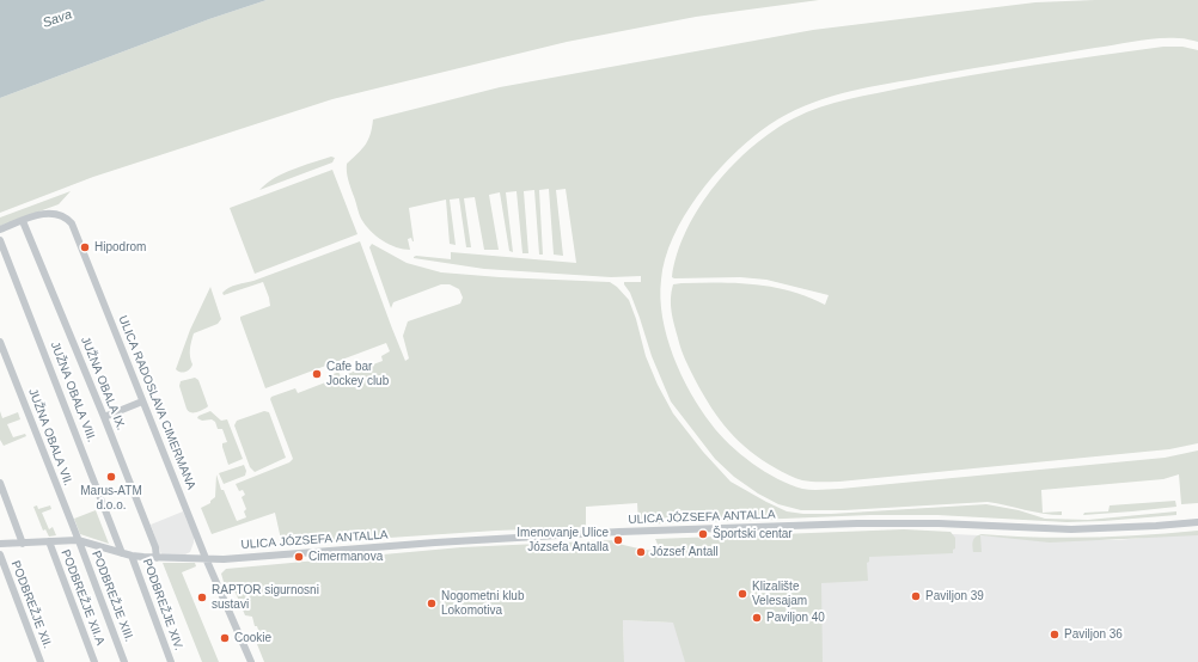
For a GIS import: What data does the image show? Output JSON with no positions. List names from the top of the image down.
{
  "streets": {
    "street": [
      "JUŽNA OBALA IX.",
      "JUŽNA OBALA VIII.",
      "ULICA RADOSLAVA CIMERMANA",
      "JUŽNA OBALA VII.",
      "ULICA JÓZSEFA ANTALLA",
      "PODBREŽJE XIII.",
      "PODBREŽJE XII.A",
      "PODBREŽJE XII.",
      "PODBREŽJE XIV."
    ]
  },
  "crossings": [
    ["JUŽNA OBALA IX.", "ULICA RADOSLAVA CIMERMANA"],
    ["JUŽNA OBALA IX.", "ULICA JÓZSEFA ANTALLA"],
    ["JUŽNA OBALA VIII.", "ULICA JÓZSEFA ANTALLA"],
    ["ULICA RADOSLAVA CIMERMANA", "ULICA JÓZSEFA ANTALLA"],
    ["JUŽNA OBALA VII.", "ULICA JÓZSEFA ANTALLA"],
    ["JUŽNA OBALA VII.", "PODBREŽJE XIII."],
    ["ULICA JÓZSEFA ANTALLA", "PODBREŽJE XIII."],
    ["ULICA JÓZSEFA ANTALLA", "PODBREŽJE XII.A"],
    ["ULICA JÓZSEFA ANTALLA", "PODBREŽJE XIV."]
  ],
  "water": ["Sava"],
  "places": [
    "Hipodrom",
    "Cafe bar Jockey club",
    "Marus-ATM d.o.o.",
    "Športski centar",
    "Imenovanje Ulice Józsefa Antalla",
    "József Antall",
    "Cimermanova",
    "Klizalište Velesajam",
    "Paviljon 39",
    "RAPTOR sigurnosni sustavi",
    "Nogometni klub Lokomotiva",
    "Paviljon 40",
    "Paviljon 36",
    "Cookie"
  ]
}
